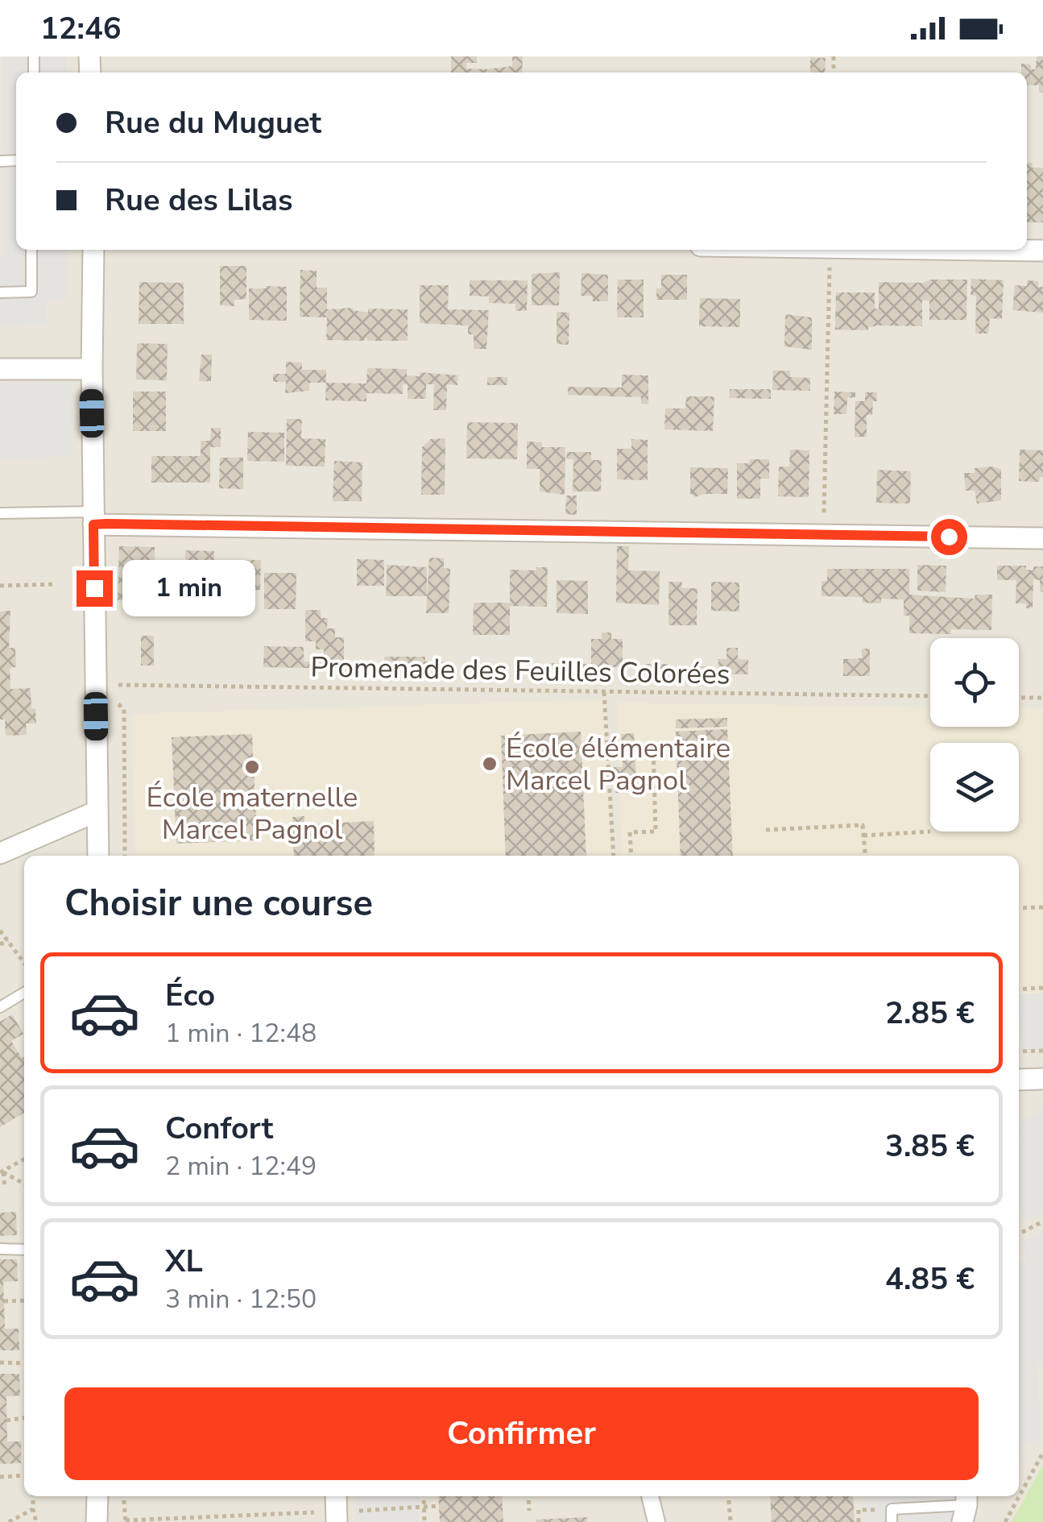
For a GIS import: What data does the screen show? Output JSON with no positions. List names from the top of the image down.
{
  "streets": {
    "path": ["Promenade des Feuilles Colorées"]
  },
  "places": ["École élémentaire Marcel Pagnol", "École maternelle Marcel Pagnol"],
  "page": {
    "status": "12:46",
    "banner": ["Rue du Muguet", "Rue des Lilas"],
    "bubble": "1 min",
    "heading": "Choisir une course",
    "list": [
      {
        "name": "Éco",
        "note": "1 min · 12:48",
        "value": "2.85 €"
      },
      {
        "name": "Confort",
        "note": "2 min · 12:49",
        "value": "3.85 €"
      },
      {
        "name": "XL",
        "note": "3 min · 12:50",
        "value": "4.85 €"
      }
    ],
    "buttons": "Confirmer"
  }
}
